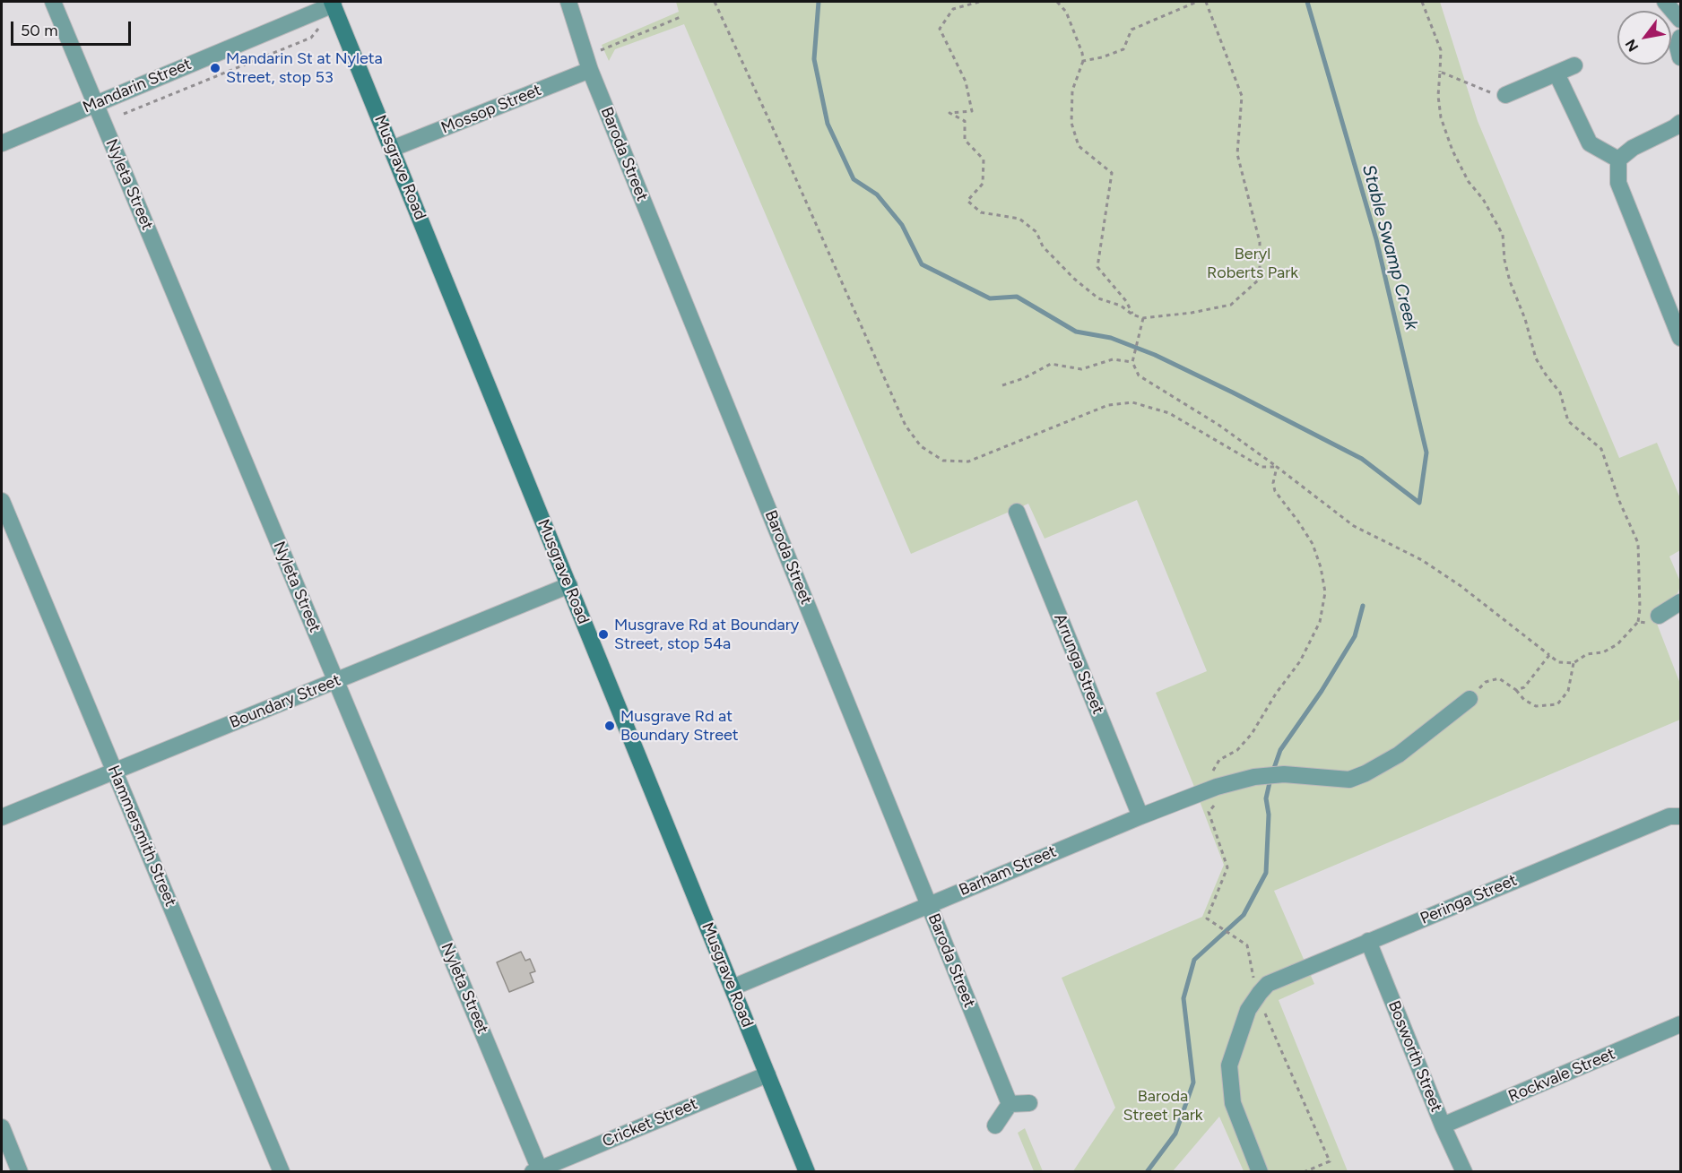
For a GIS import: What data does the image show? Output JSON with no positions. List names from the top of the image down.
{
  "streets": {
    "street": [
      "Mandarin Street",
      "Mossop Street",
      "Baroda Street",
      "Musgrave Road",
      "Nyleta Street",
      "Arrunga Street",
      "Boundary Street",
      "Hammersmith Street",
      "Barham Street",
      "Peringa Street",
      "Bosworth Street",
      "Rockvale Street",
      "Cricket Street"
    ]
  },
  "crossings": [
    ["Mandarin Street", "Musgrave Road"],
    ["Mandarin Street", "Nyleta Street"],
    ["Mossop Street", "Baroda Street"],
    ["Mossop Street", "Musgrave Road"],
    ["Baroda Street", "Barham Street"],
    ["Musgrave Road", "Boundary Street"],
    ["Musgrave Road", "Barham Street"],
    ["Musgrave Road", "Cricket Street"],
    ["Nyleta Street", "Boundary Street"],
    ["Nyleta Street", "Cricket Street"],
    ["Arrunga Street", "Barham Street"],
    ["Boundary Street", "Hammersmith Street"],
    ["Peringa Street", "Bosworth Street"],
    ["Bosworth Street", "Rockvale Street"]
  ],
  "water": ["Stable Swamp Creek"],
  "parks": ["Beryl Roberts Park", "Baroda Street Park"],
  "places": ["Mandarin St at Nyleta Street, stop 53", "Musgrave Rd at Boundary Street, stop 54a", "Musgrave Rd at Boundary Street"],
  "scale_bar": "50 m",
  "north": "bottom left"
}
